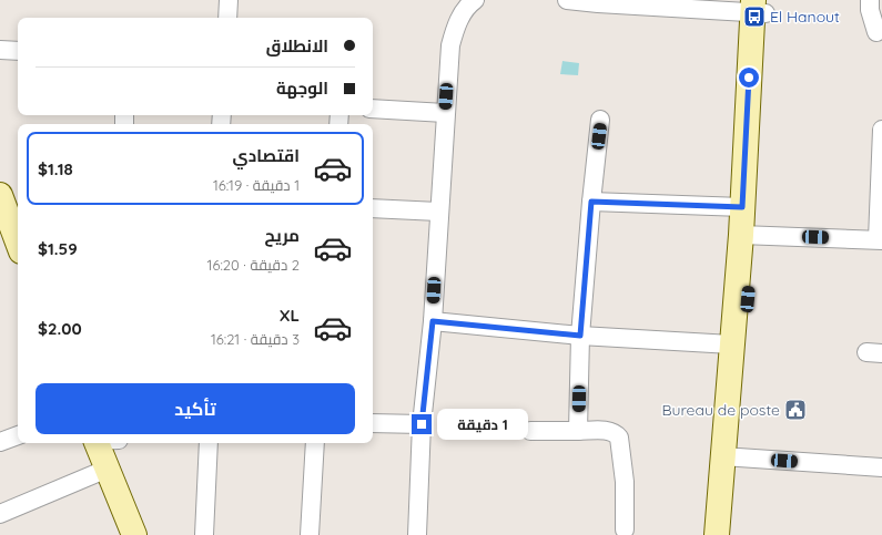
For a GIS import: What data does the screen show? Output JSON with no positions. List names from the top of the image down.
{
  "places": {
    "bus stop": ["El Hanout"],
    "public building": ["Bureau de poste"]
  },
  "page": {
    "banner": ["الانطلاق", "الوجهة"],
    "list": [
      {
        "name": "اقتصادي",
        "note": "1 دقيقة · 16:19",
        "value": "$1.18"
      },
      {
        "name": "مريح",
        "note": "2 دقيقة · 16:20",
        "value": "$1.59"
      },
      {
        "name": "XL",
        "note": "3 دقيقة · 16:21",
        "value": "$2.00"
      }
    ],
    "buttons": "تأكيد",
    "bubble": "1 دقيقة"
  }
}
